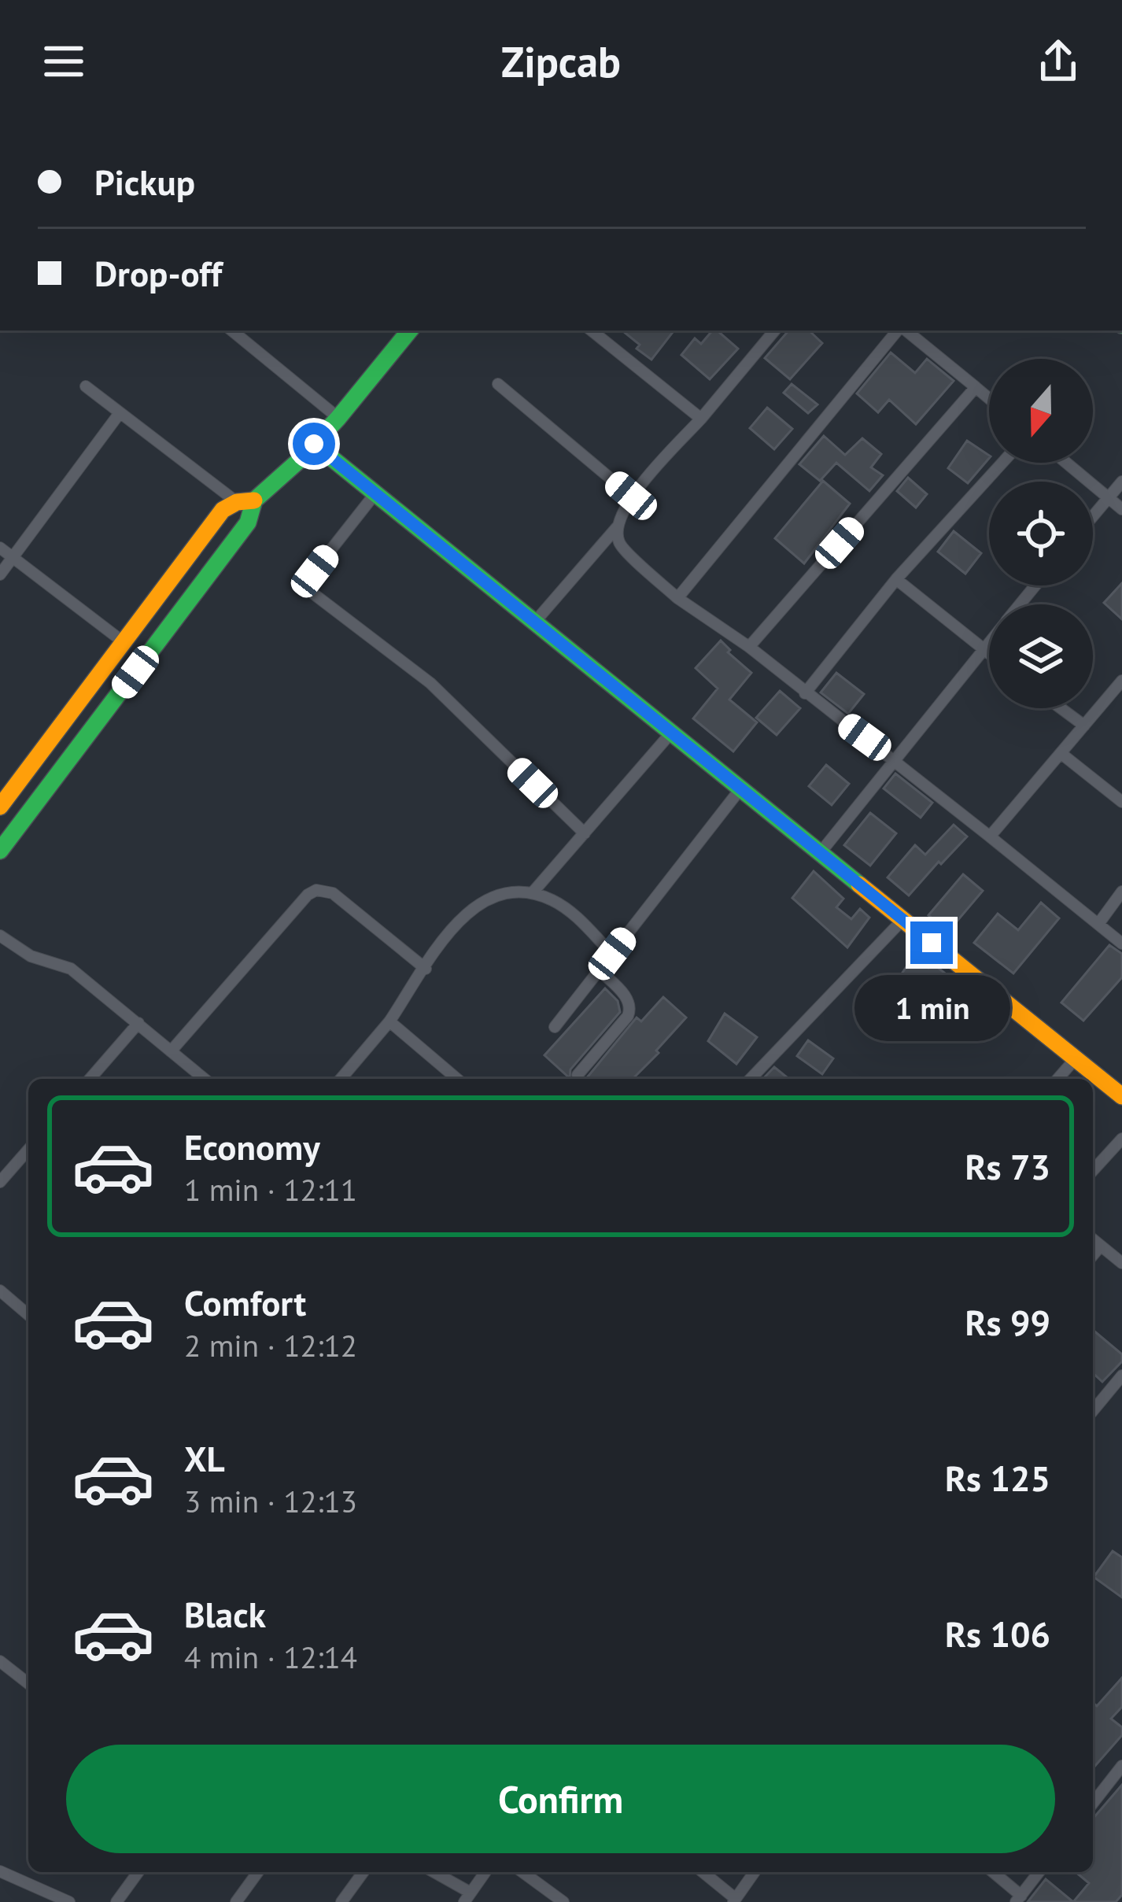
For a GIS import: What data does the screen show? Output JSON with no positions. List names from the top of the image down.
{
  "north": "bottom",
  "page": {
    "header": "Zipcab",
    "banner": ["Pickup", "Drop-off"],
    "bubble": "1 min",
    "list": [
      {
        "name": "Economy",
        "note": "1 min · 12:11",
        "value": "Rs 73"
      },
      {
        "name": "Comfort",
        "note": "2 min · 12:12",
        "value": "Rs 99"
      },
      {
        "name": "XL",
        "note": "3 min · 12:13",
        "value": "Rs 125"
      },
      {
        "name": "Black",
        "note": "4 min · 12:14",
        "value": "Rs 106"
      }
    ],
    "buttons": "Confirm"
  }
}
